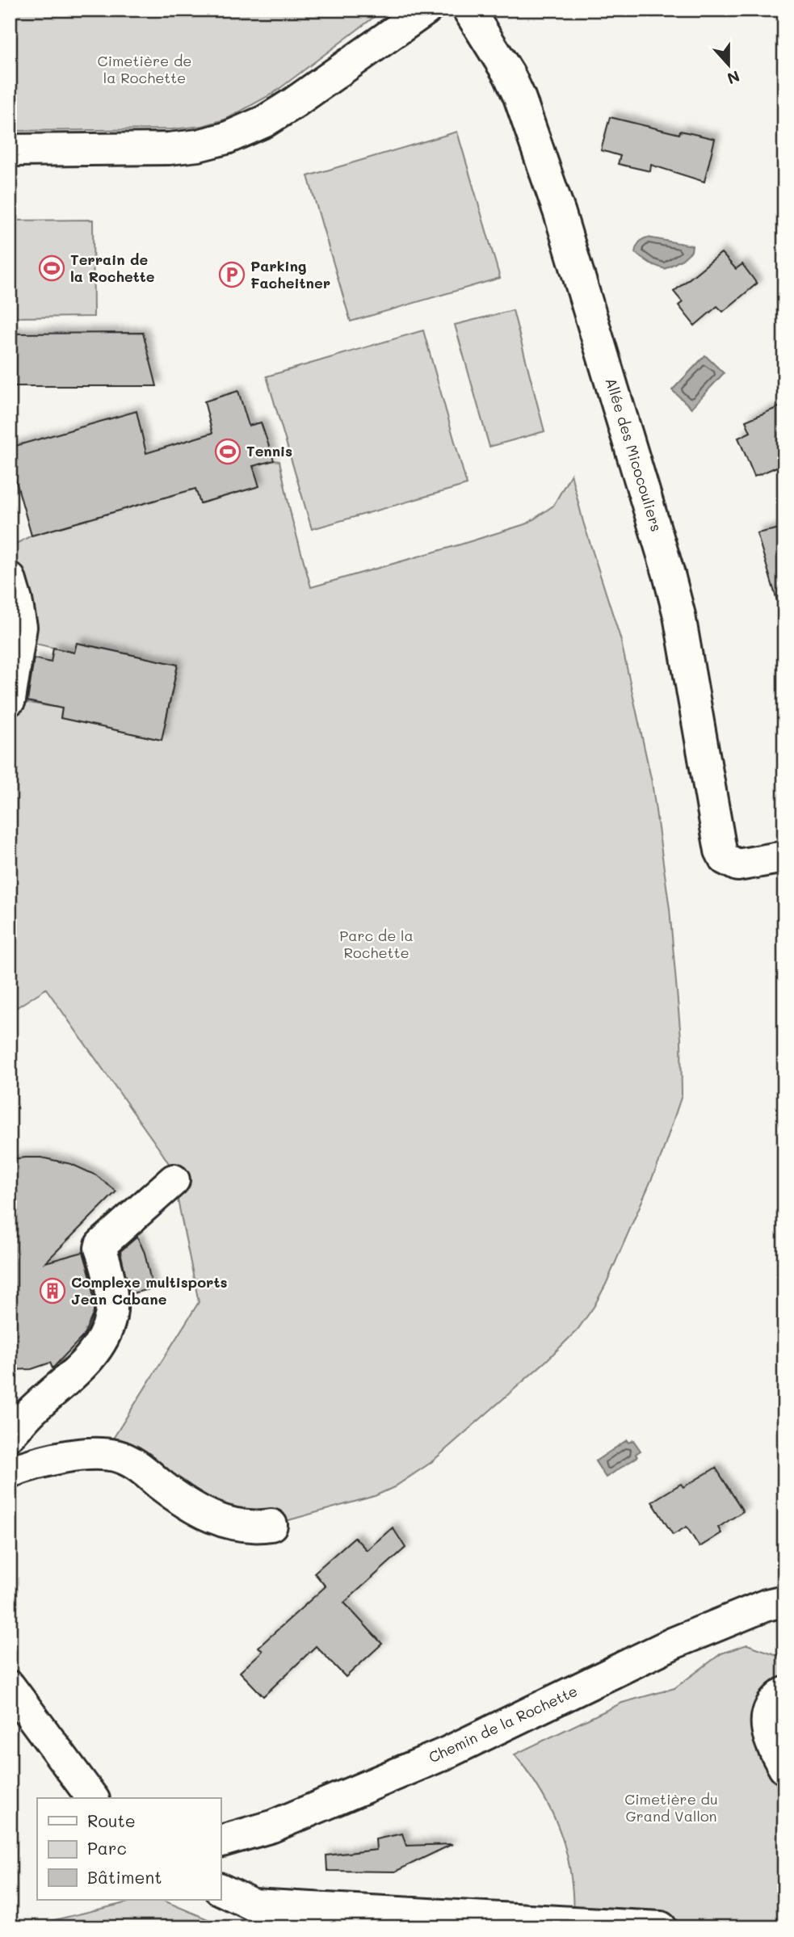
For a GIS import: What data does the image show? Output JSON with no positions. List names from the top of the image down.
{
  "streets": {
    "street": ["Allée des Micocouliers", "Chemin de la Rochette"]
  },
  "parks": ["Cimetière de la Rochette", "Parc de la Rochette", "Cimetière du Grand Vallon"],
  "places": {
    "sports": ["Terrain de la Rochette", "Tennis"],
    "parking": ["Parking Facheitner"],
    "building": ["Complexe multisports Jean Cabane"]
  },
  "legend": ["Route", "Parc", "Bâtiment"],
  "north": "bottom"
}
